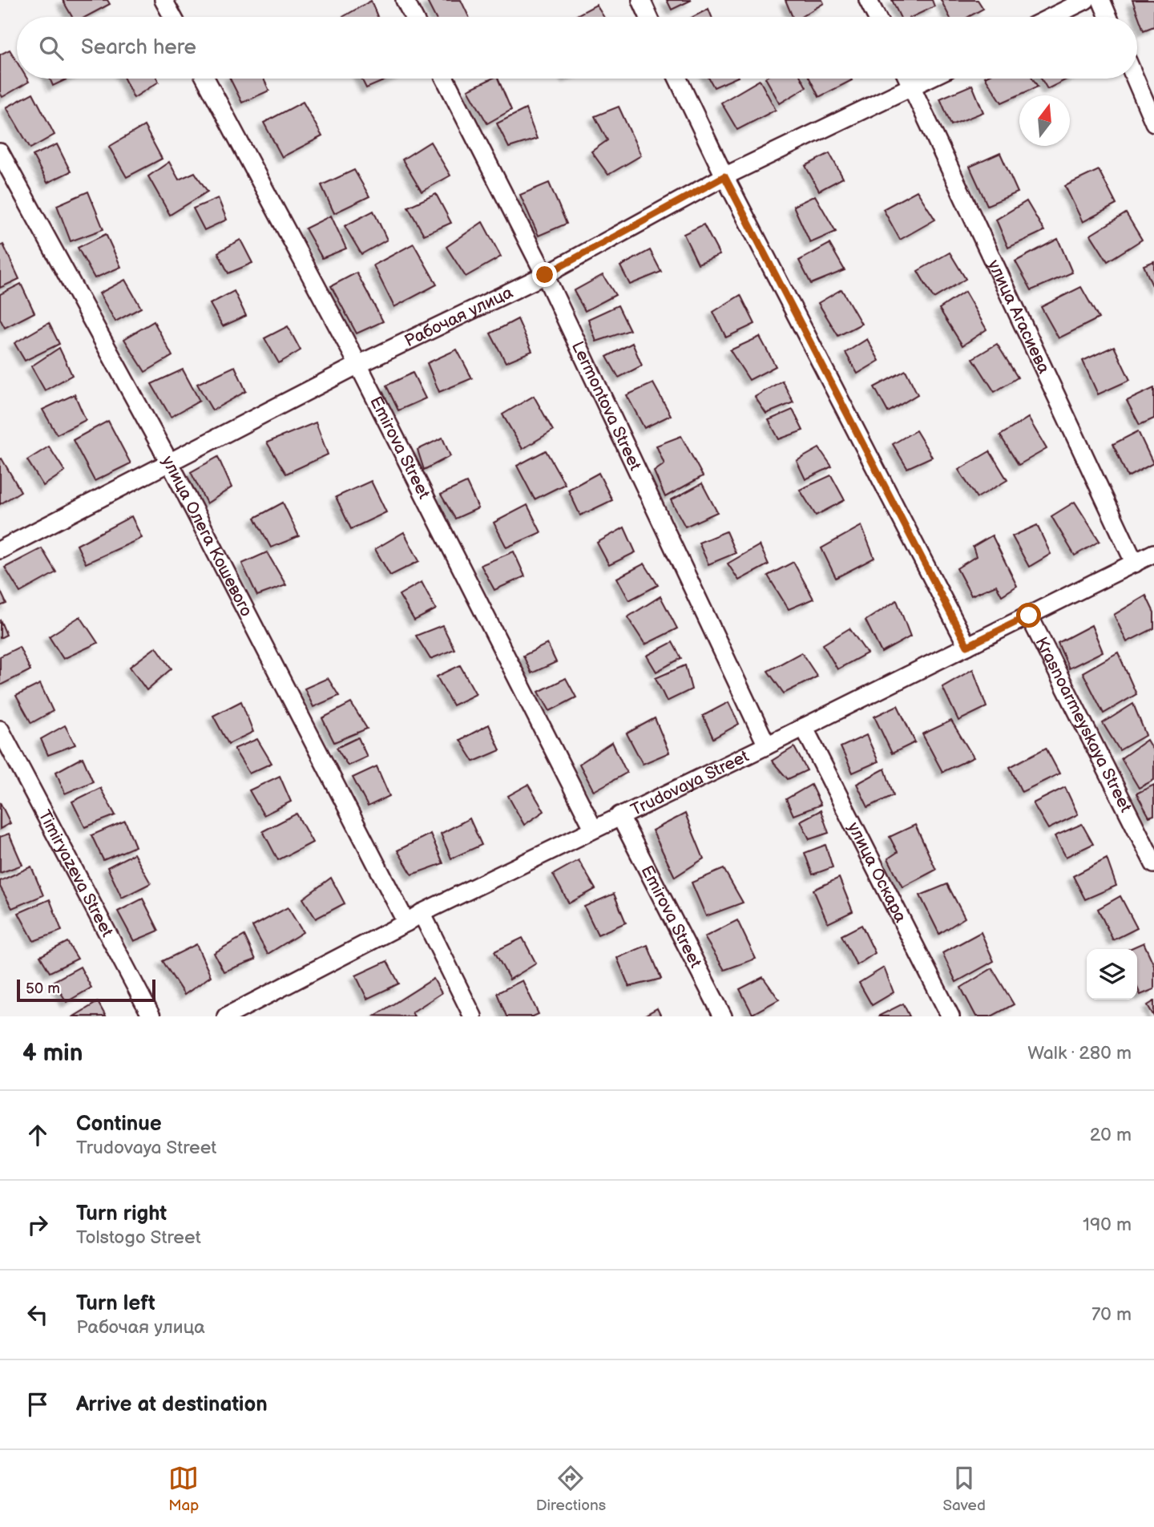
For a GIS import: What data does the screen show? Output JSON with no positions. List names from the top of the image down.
{
  "streets": {
    "street": [
      "улица Агасиева",
      "Рабочая улица",
      "Lermontova Street",
      "Emirova Street",
      "улица Олега Кошевого",
      "Krasnoarmeyskaya Street",
      "Trudovaya Street",
      "улица Оскара",
      "Timiryazeva Street"
    ]
  },
  "crossings": [
    ["улица Агасиева", "Рабочая улица"],
    ["улица Агасиева", "Trudovaya Street"],
    ["Рабочая улица", "Lermontova Street"],
    ["Рабочая улица", "Emirova Street"],
    ["Рабочая улица", "улица Олега Кошевого"],
    ["Lermontova Street", "Trudovaya Street"],
    ["Emirova Street", "Trudovaya Street"],
    ["улица Олега Кошевого", "Trudovaya Street"],
    ["Krasnoarmeyskaya Street", "Trudovaya Street"],
    ["Trudovaya Street", "улица Оскара"]
  ],
  "scale_bar": "50 m",
  "north": "top",
  "page": {
    "search": "Search here",
    "scale": "50 m",
    "heading": ["4 min", "Walk · 280 m"],
    "list": [
      ["Continue", "Trudovaya Street", "20 m"],
      ["Turn right", "Tolstogo Street", "190 m"],
      ["Turn left", "Рабочая улица", "70 m"],
      "Arrive at destination"
    ],
    "nav": ["Map", "Directions", "Saved"]
  }
}
